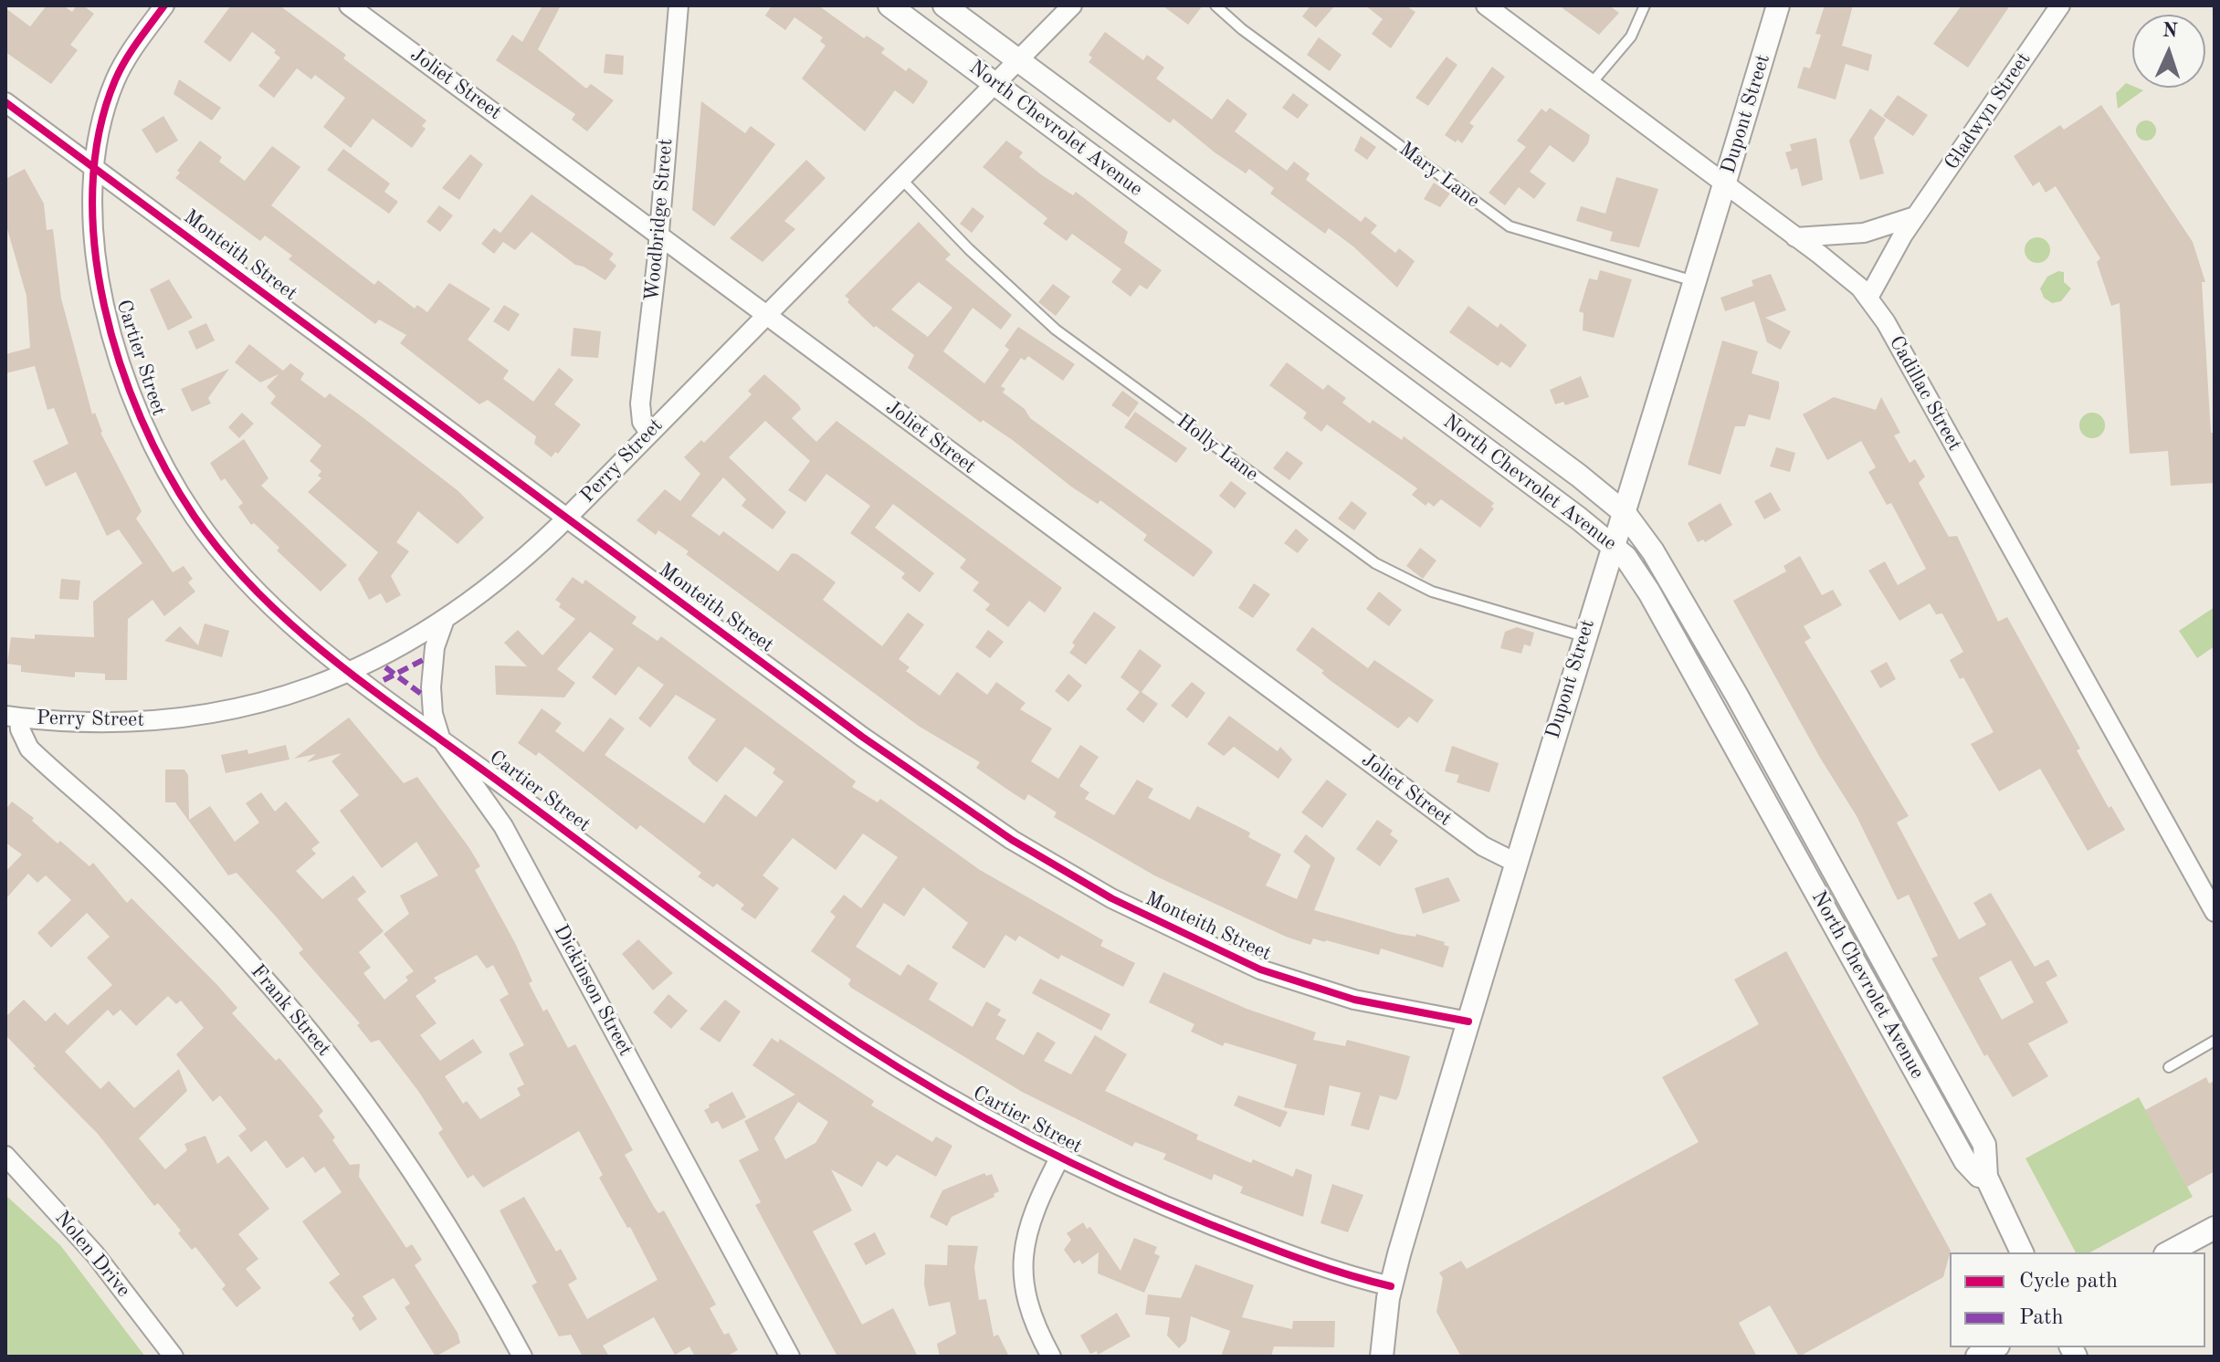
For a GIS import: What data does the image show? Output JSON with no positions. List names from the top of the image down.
{
  "streets": {
    "street": [
      "Joliet Street",
      "Gladwyn Street",
      "Dupont Street",
      "North Chevrolet Avenue",
      "Woodbridge Street",
      "Monteith Street",
      "Cartier Street",
      "Cadillac Street",
      "Perry Street",
      "Dickinson Street",
      "Frank Street",
      "Nolen Drive"
    ],
    "lane": ["Mary Lane", "Holly Lane"]
  },
  "crossings": [
    ["Joliet Street", "Dupont Street"],
    ["Joliet Street", "Woodbridge Street"],
    ["Joliet Street", "Perry Street"],
    ["Gladwyn Street", "Cadillac Street"],
    ["Dupont Street", "North Chevrolet Avenue"],
    ["Dupont Street", "Mary Lane"],
    ["Dupont Street", "Monteith Street"],
    ["Dupont Street", "Cartier Street"],
    ["Dupont Street", "Cadillac Street"],
    ["Dupont Street", "Holly Lane"],
    ["North Chevrolet Avenue", "Perry Street"],
    ["Woodbridge Street", "Perry Street"],
    ["Monteith Street", "Cartier Street"],
    ["Monteith Street", "Perry Street"],
    ["Cartier Street", "Perry Street"],
    ["Cartier Street", "Dickinson Street"],
    ["Holly Lane", "Perry Street"],
    ["Perry Street", "Dickinson Street"],
    ["Perry Street", "Frank Street"]
  ],
  "legend": ["Cycle path", "Path"],
  "north": "top"
}
